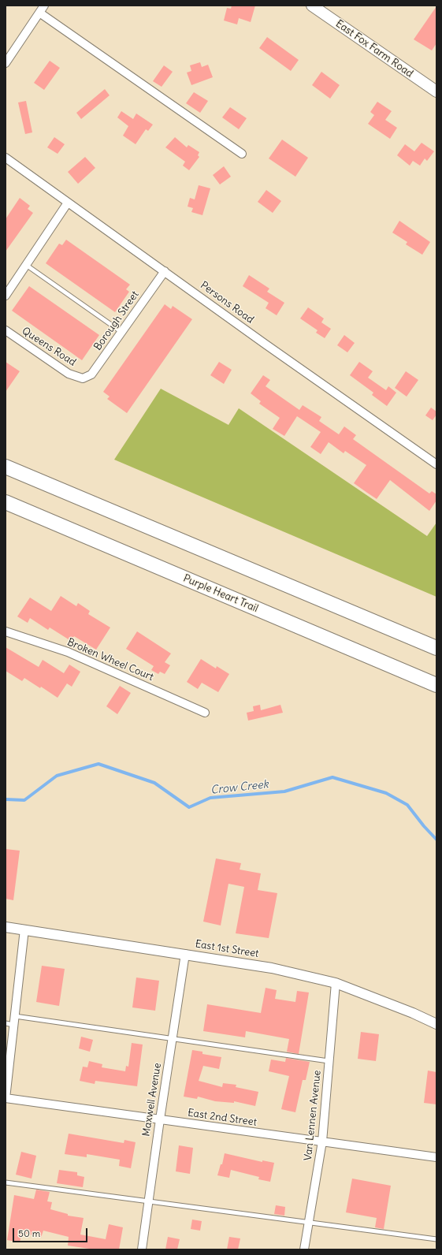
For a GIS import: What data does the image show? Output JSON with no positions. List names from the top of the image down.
{
  "streets": {
    "highway": ["Purple Heart Trail"],
    "main road": ["East Fox Farm Road"],
    "street": [
      "Persons Road",
      "Borough Street",
      "Queens Road",
      "Broken Wheel Court",
      "East 1st Street",
      "Maxwell Avenue",
      "Van Lennen Avenue",
      "East 2nd Street"
    ]
  },
  "crossings": [
    ["Persons Road", "Borough Street"],
    ["Borough Street", "Queens Road"],
    ["East 1st Street", "Maxwell Avenue"],
    ["East 1st Street", "Van Lennen Avenue"],
    ["Maxwell Avenue", "East 2nd Street"],
    ["Van Lennen Avenue", "East 2nd Street"]
  ],
  "water": ["Crow Creek"],
  "scale_bar": "50 m"
}
